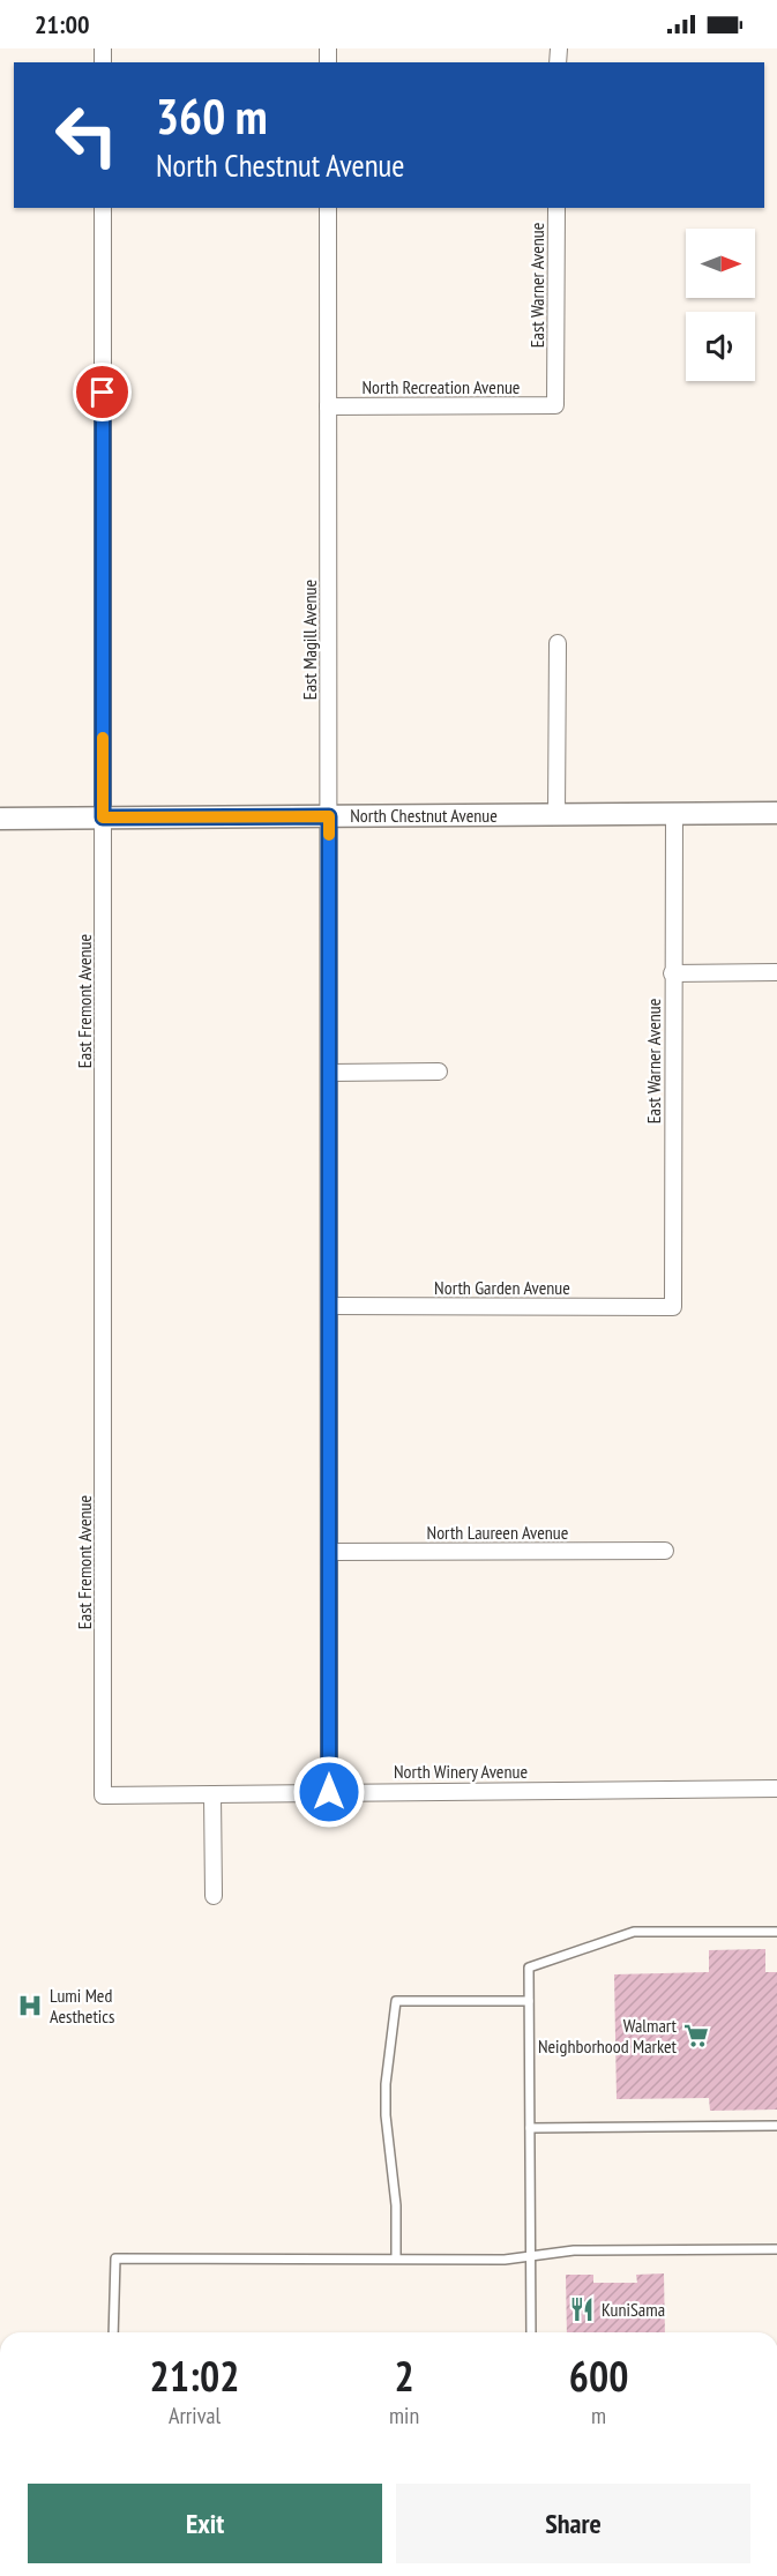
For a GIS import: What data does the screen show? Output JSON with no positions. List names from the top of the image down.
{
  "streets": {
    "street": [
      "East Warner Avenue",
      "North Recreation Avenue",
      "East Magill Avenue",
      "North Chestnut Avenue",
      "East Fremont Avenue",
      "North Garden Avenue",
      "North Laureen Avenue",
      "North Winery Avenue"
    ]
  },
  "crossings": [
    ["East Warner Avenue", "North Recreation Avenue"],
    ["East Warner Avenue", "North Chestnut Avenue"],
    ["East Warner Avenue", "North Garden Avenue"],
    ["North Recreation Avenue", "East Magill Avenue"],
    ["East Magill Avenue", "North Chestnut Avenue"],
    ["East Magill Avenue", "North Garden Avenue"],
    ["East Magill Avenue", "North Laureen Avenue"],
    ["East Magill Avenue", "North Winery Avenue"],
    ["North Chestnut Avenue", "East Fremont Avenue"],
    ["East Fremont Avenue", "North Winery Avenue"]
  ],
  "places": {
    "hospital": ["Lumi Med Aesthetics"],
    "supermarket": ["Walmart Neighborhood Market"],
    "restaurant": ["KuniSama"]
  },
  "north": "right",
  "page": {
    "status": "21:00",
    "turn": ["360 m", "North Chestnut Avenue"],
    "eta": [
      "21:02",
      "Arrival",
      "2",
      "min",
      "600",
      "m"
    ],
    "buttons": ["Exit", "Share"]
  }
}
